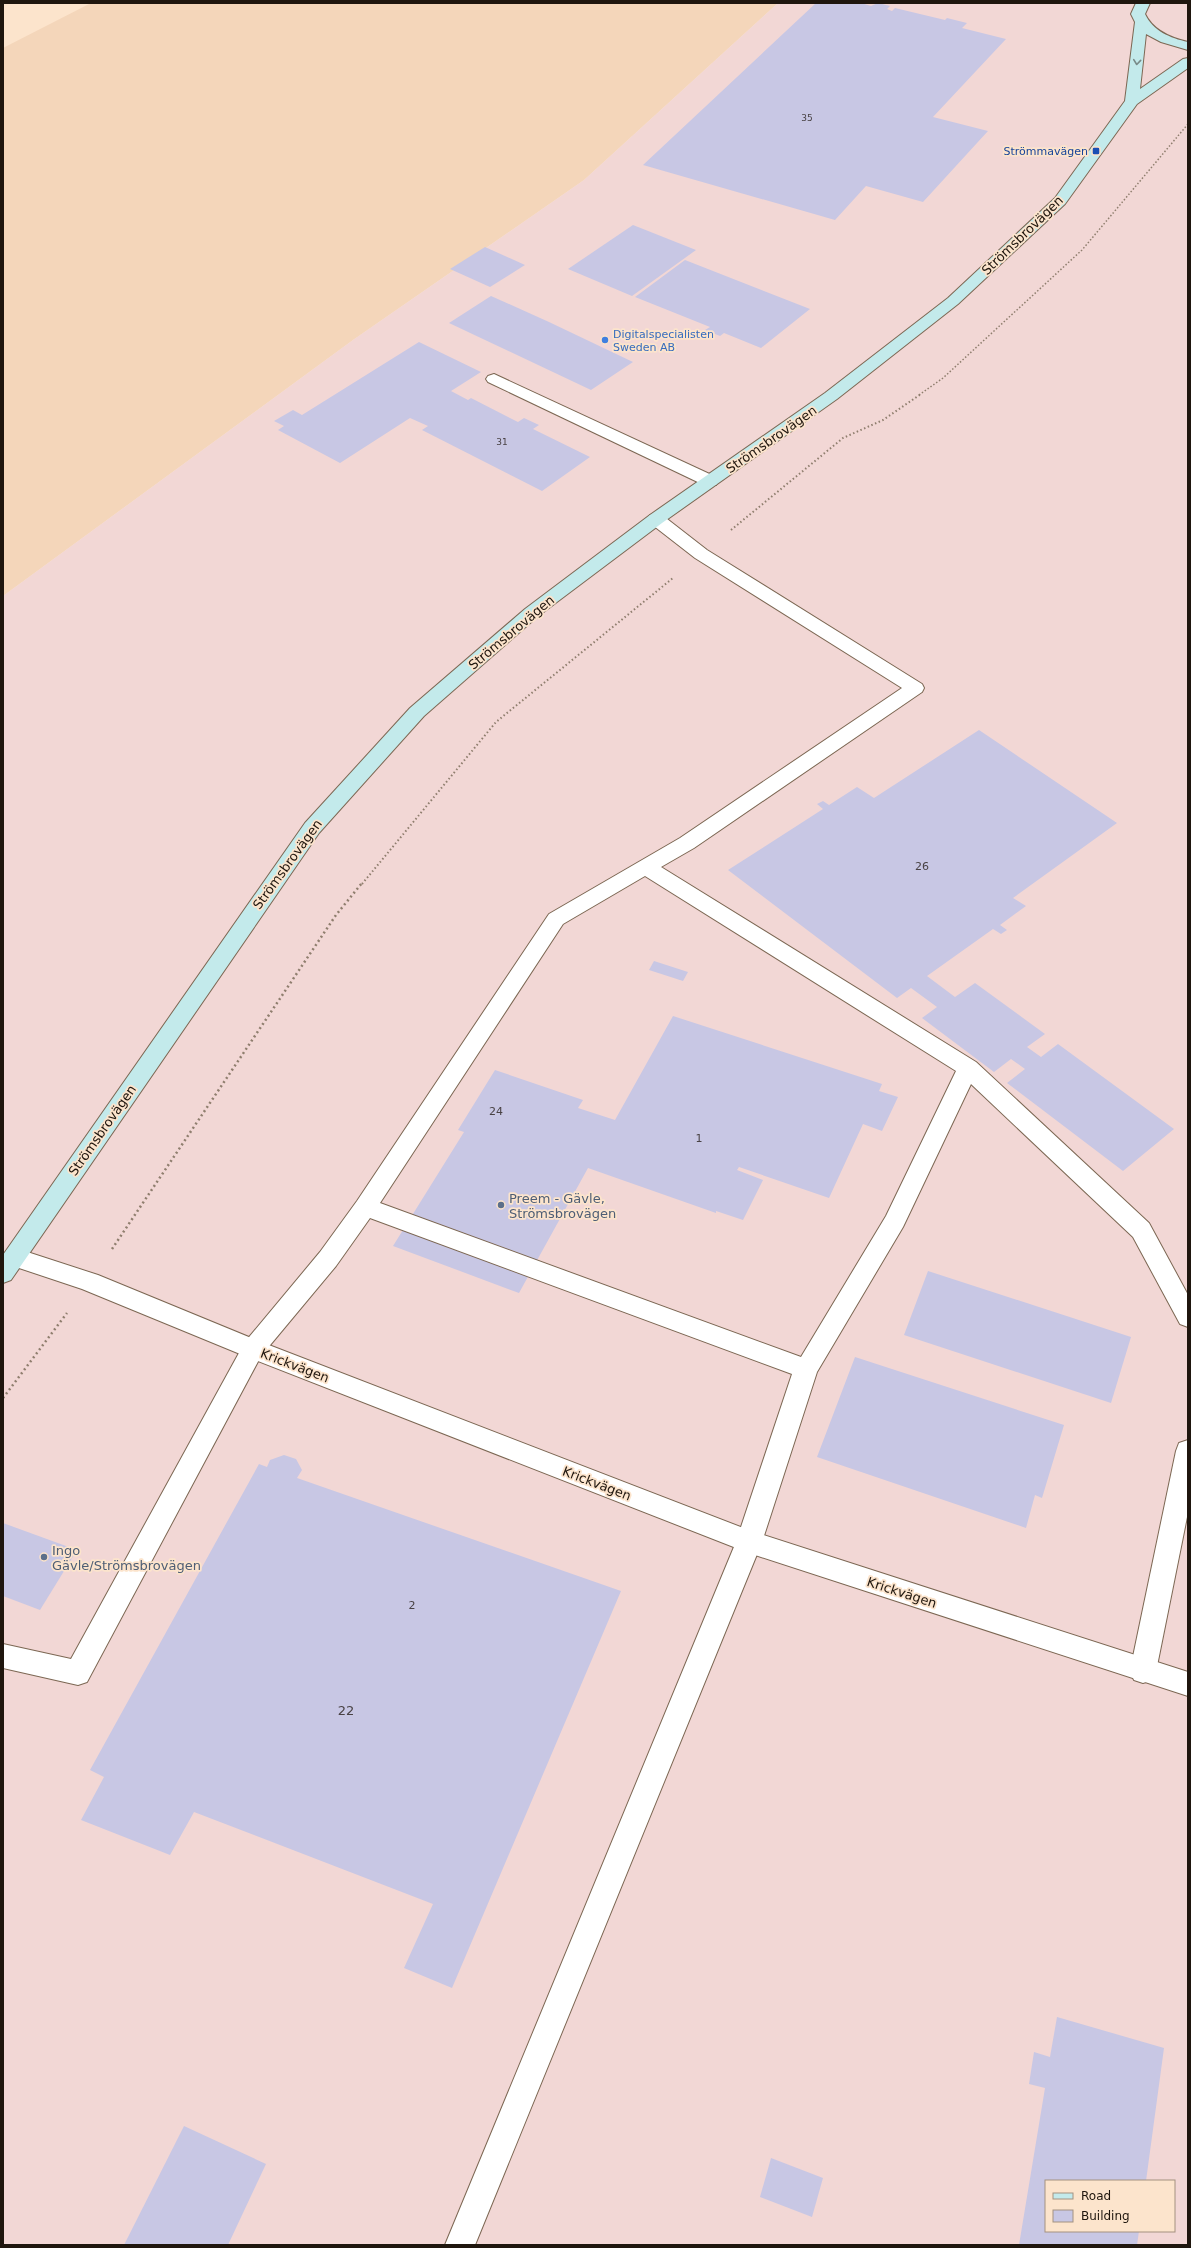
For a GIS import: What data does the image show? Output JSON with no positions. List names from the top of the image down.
{
  "streets": {
    "main road": ["Strömsbrovägen"],
    "street": ["Krickvägen"]
  },
  "crossings": [
    ["Strömsbrovägen", "Krickvägen"]
  ],
  "places": {
    "transit": ["Strömmavägen"],
    "other": ["Digitalspecialisten Sweden AB", "Preem - Gävle, Strömsbrovägen", "Ingo Gävle/Strömsbrovägen"]
  },
  "house_numbers": [
    "35",
    "31",
    "26",
    "24",
    "1",
    "2",
    "22"
  ],
  "legend": ["Road", "Building"]
}
